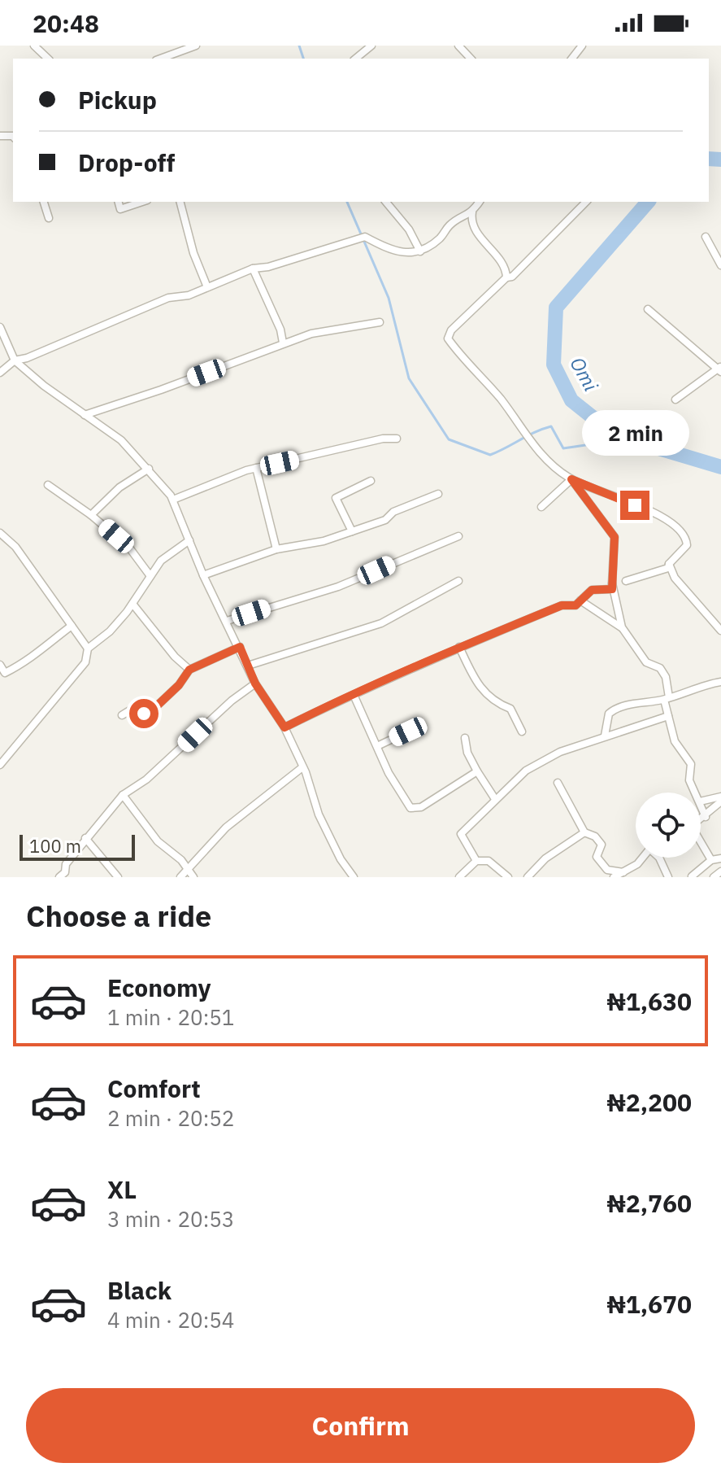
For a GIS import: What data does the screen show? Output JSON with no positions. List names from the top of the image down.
{
  "water": ["Omi"],
  "scale_bar": "100 m",
  "page": {
    "status": "20:48",
    "banner": ["Pickup", "Drop-off"],
    "bubble": "2 min",
    "scale": "100 m",
    "heading": "Choose a ride",
    "list": [
      {
        "name": "Economy",
        "note": "1 min · 20:51",
        "value": "₦1,630"
      },
      {
        "name": "Comfort",
        "note": "2 min · 20:52",
        "value": "₦2,200"
      },
      {
        "name": "XL",
        "note": "3 min · 20:53",
        "value": "₦2,760"
      },
      {
        "name": "Black",
        "note": "4 min · 20:54",
        "value": "₦1,670"
      }
    ],
    "buttons": "Confirm"
  }
}
